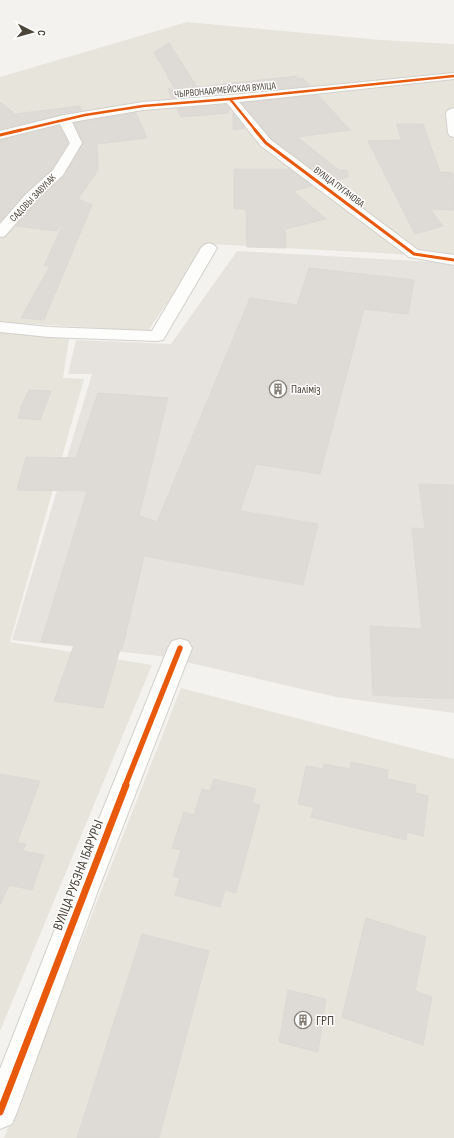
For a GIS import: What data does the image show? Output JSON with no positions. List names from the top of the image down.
{
  "streets": {
    "street": [
      "ЧЫРВОНААРМЕЙСКАЯ ВУЛІЦА",
      "ВУЛІЦА ПУГАЧОВА",
      "САДОВЫ ЗАВУЛАК",
      "ВУЛІЦА РУБЭНА ІБАРУРЫ"
    ]
  },
  "crossings": [
    ["ЧЫРВОНААРМЕЙСКАЯ ВУЛІЦА", "ВУЛІЦА ПУГАЧОВА"],
    ["ЧЫРВОНААРМЕЙСКАЯ ВУЛІЦА", "САДОВЫ ЗАВУЛАК"]
  ],
  "places": {
    "building": ["Паліміз", "ГРП"]
  },
  "north": "right"
}
